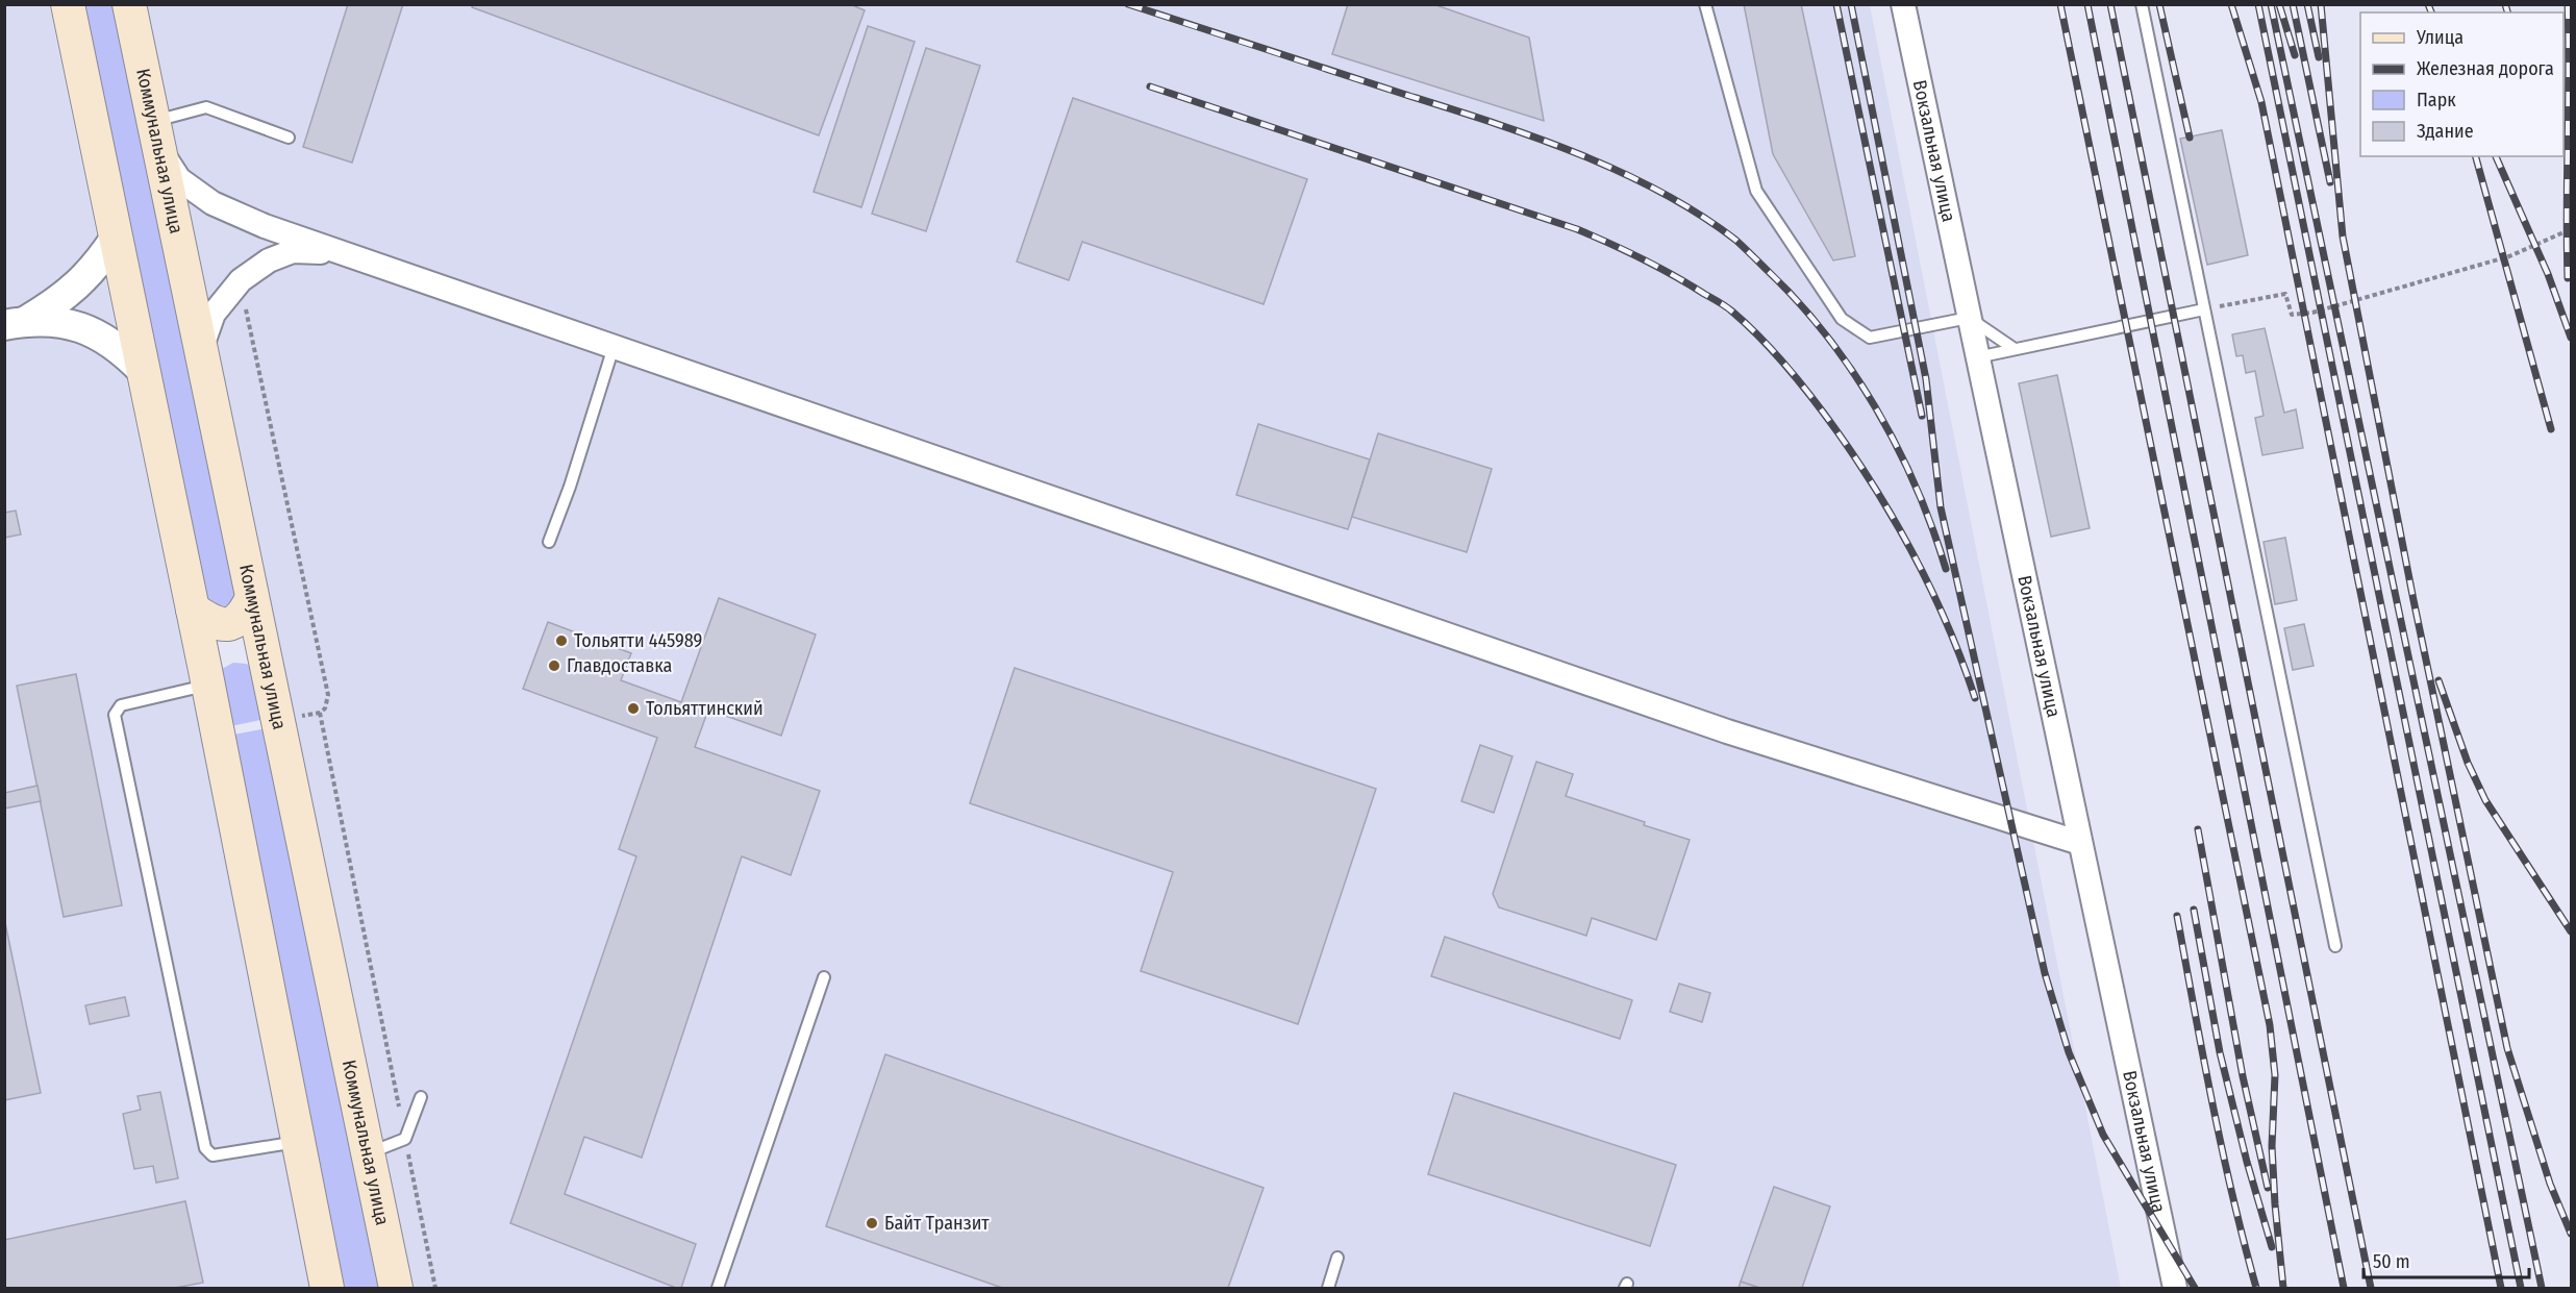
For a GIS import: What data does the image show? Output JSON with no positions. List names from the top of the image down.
{
  "streets": {
    "main road": ["Коммунальная улица"],
    "street": ["Вокзальная улица"]
  },
  "places": [
    "Тольятти 445989",
    "Главдоставка",
    "Тольяттинский",
    "Байт Транзит"
  ],
  "legend": [
    "Улица",
    "Железная дорога",
    "Парк",
    "Здание"
  ],
  "scale_bar": "50 m"
}
